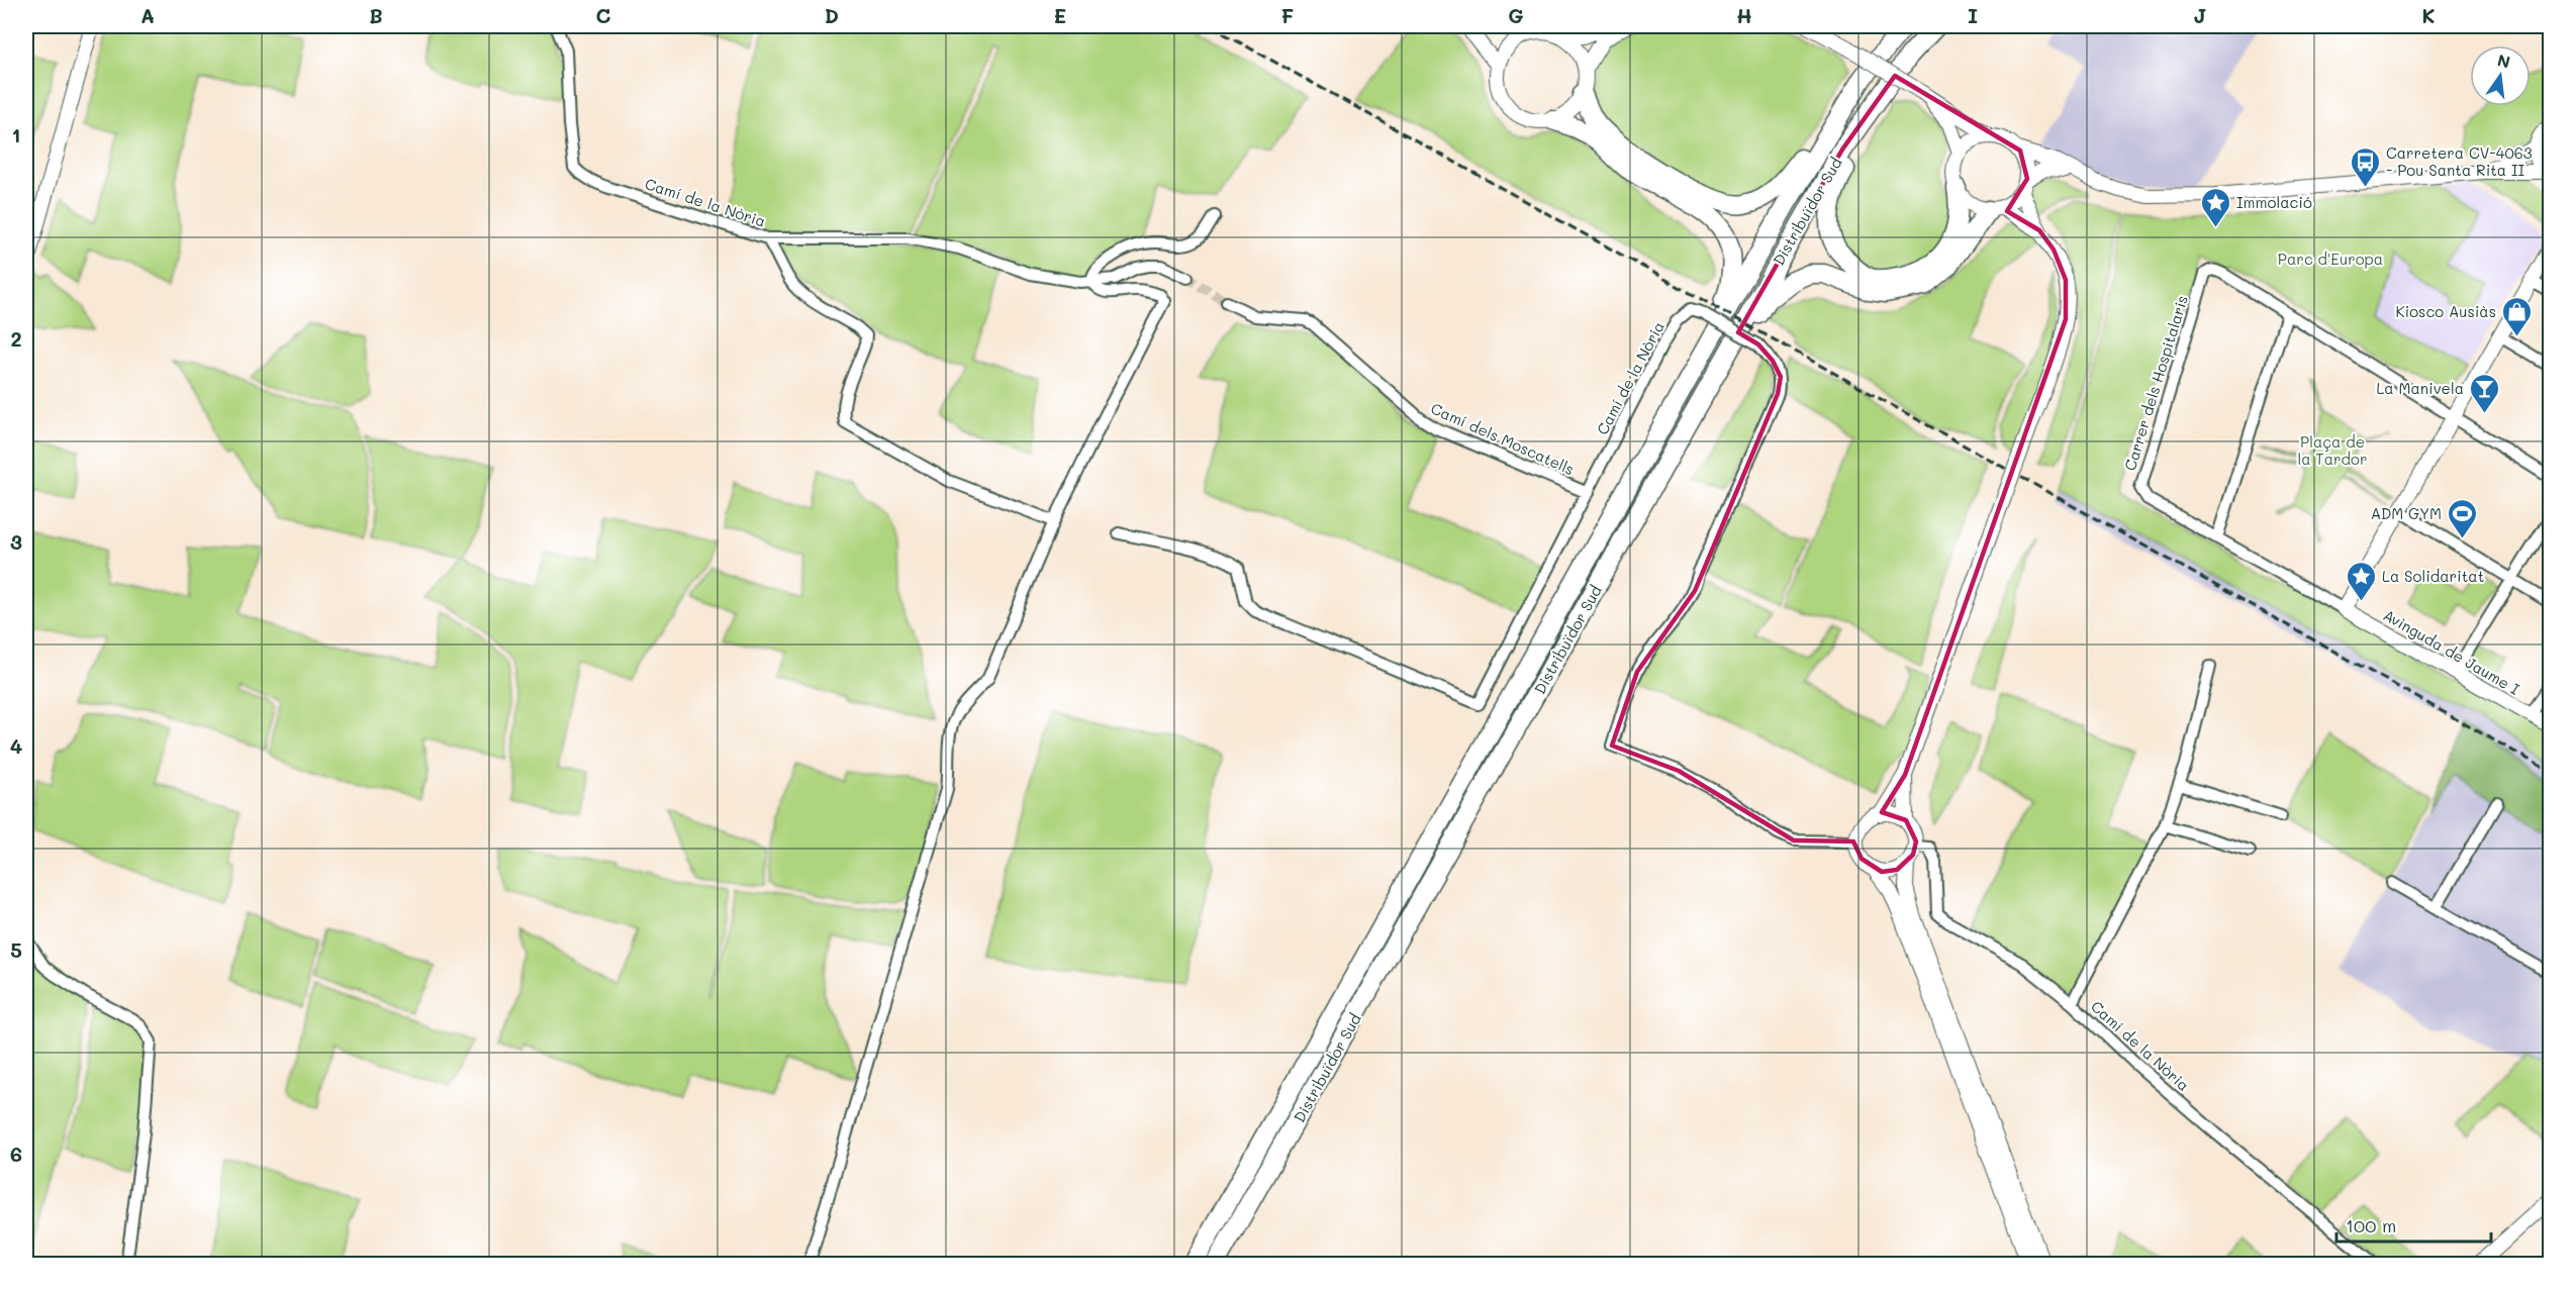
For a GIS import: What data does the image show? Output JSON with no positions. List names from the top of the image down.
{
  "streets": {
    "highway": ["Distribuïdor Sud"],
    "street": [
      "Camí de la Nòria",
      "Carrer dels Hospitalaris",
      "Camí dels Moscatells",
      "Avinguda de Jaume I"
    ]
  },
  "crossings": [
    ["Camí de la Nòria", "Camí dels Moscatells"],
    ["Carrer dels Hospitalaris", "Avinguda de Jaume I"]
  ],
  "parks": ["Parc d'Europa", "Plaça de la Tardor"],
  "places": {
    "bus stop": ["Carretera CV-4063 - Pou Santa Rita II"],
    "place": ["Immolació", "La Solidaritat"],
    "shop": ["Kiosco Ausiàs"],
    "bar": ["La Manivela"],
    "sports": ["ADM GYM"]
  },
  "scale_bar": "100 m",
  "north": "top",
  "grid": {
    "columns": [
      "A",
      "B",
      "C",
      "D",
      "E",
      "F",
      "G",
      "H",
      "I",
      "J",
      "K"
    ],
    "rows": [
      "1",
      "2",
      "3",
      "4",
      "5",
      "6"
    ]
  }
}
